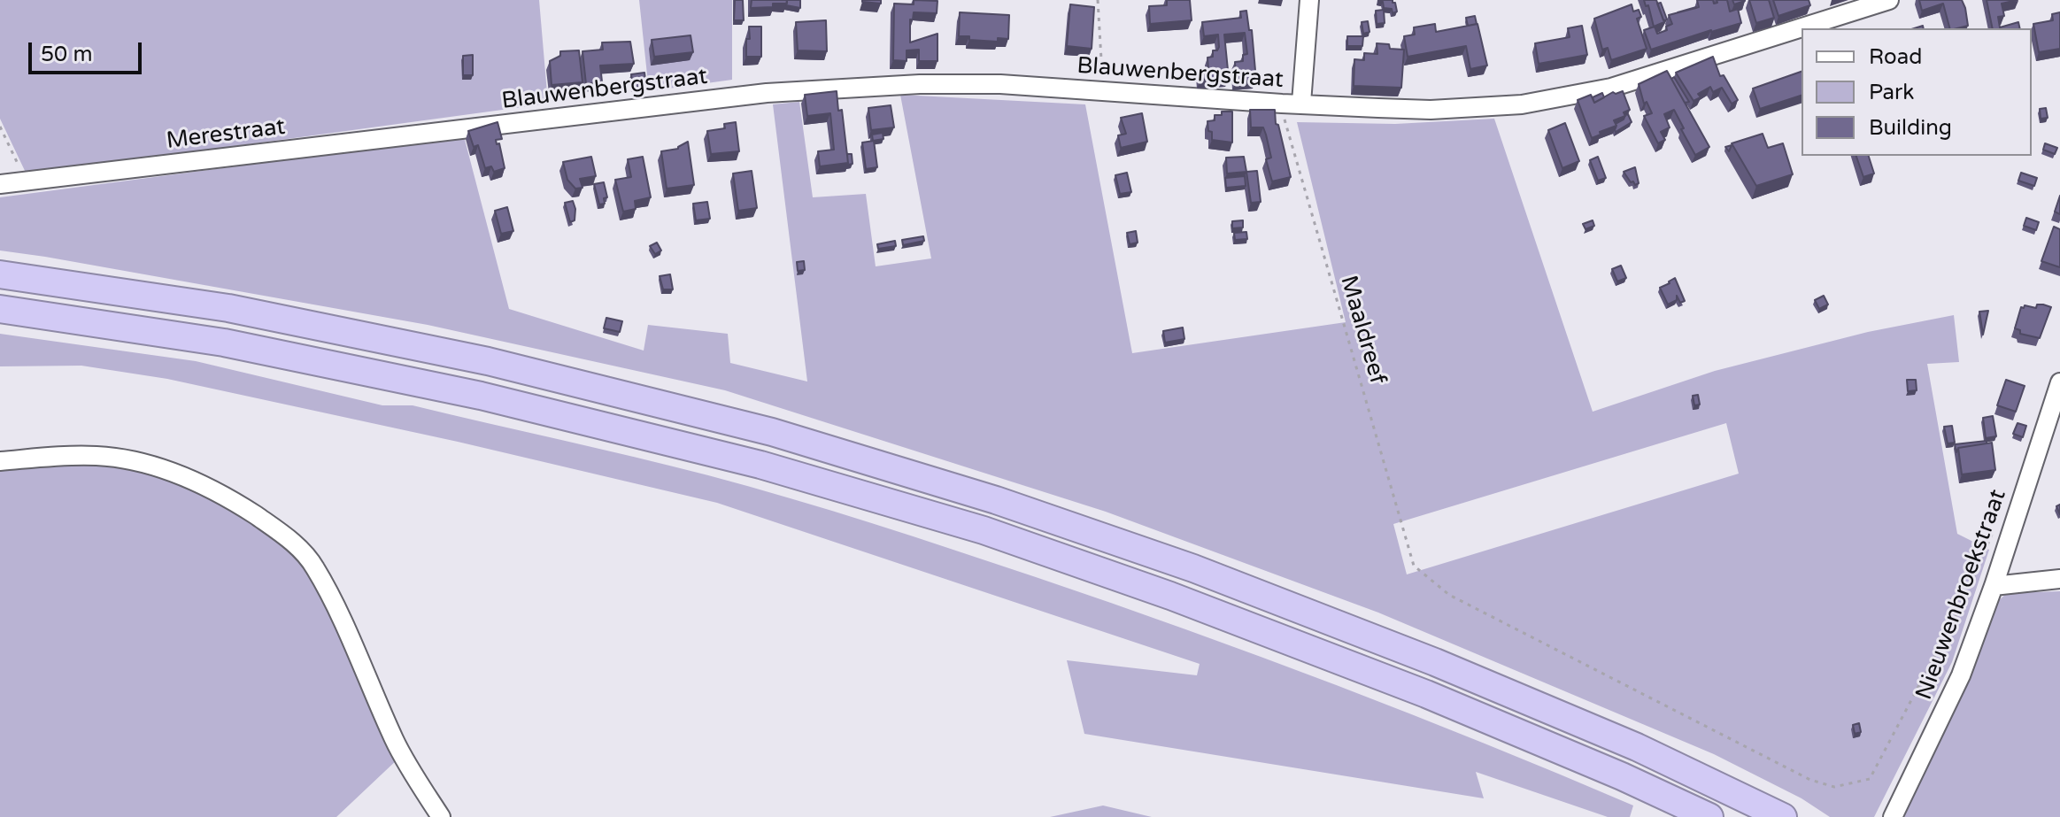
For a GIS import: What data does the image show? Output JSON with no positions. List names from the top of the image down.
{
  "streets": {
    "street": ["Blauwenbergstraat", "Merestraat", "Nieuwenbroekstraat"],
    "path": ["Maaldreef"]
  },
  "crossings": [
    ["Blauwenbergstraat", "Merestraat"],
    ["Blauwenbergstraat", "Maaldreef"],
    ["Maaldreef", "Nieuwenbroekstraat"]
  ],
  "legend": ["Road", "Park", "Building"],
  "scale_bar": "50 m"
}
